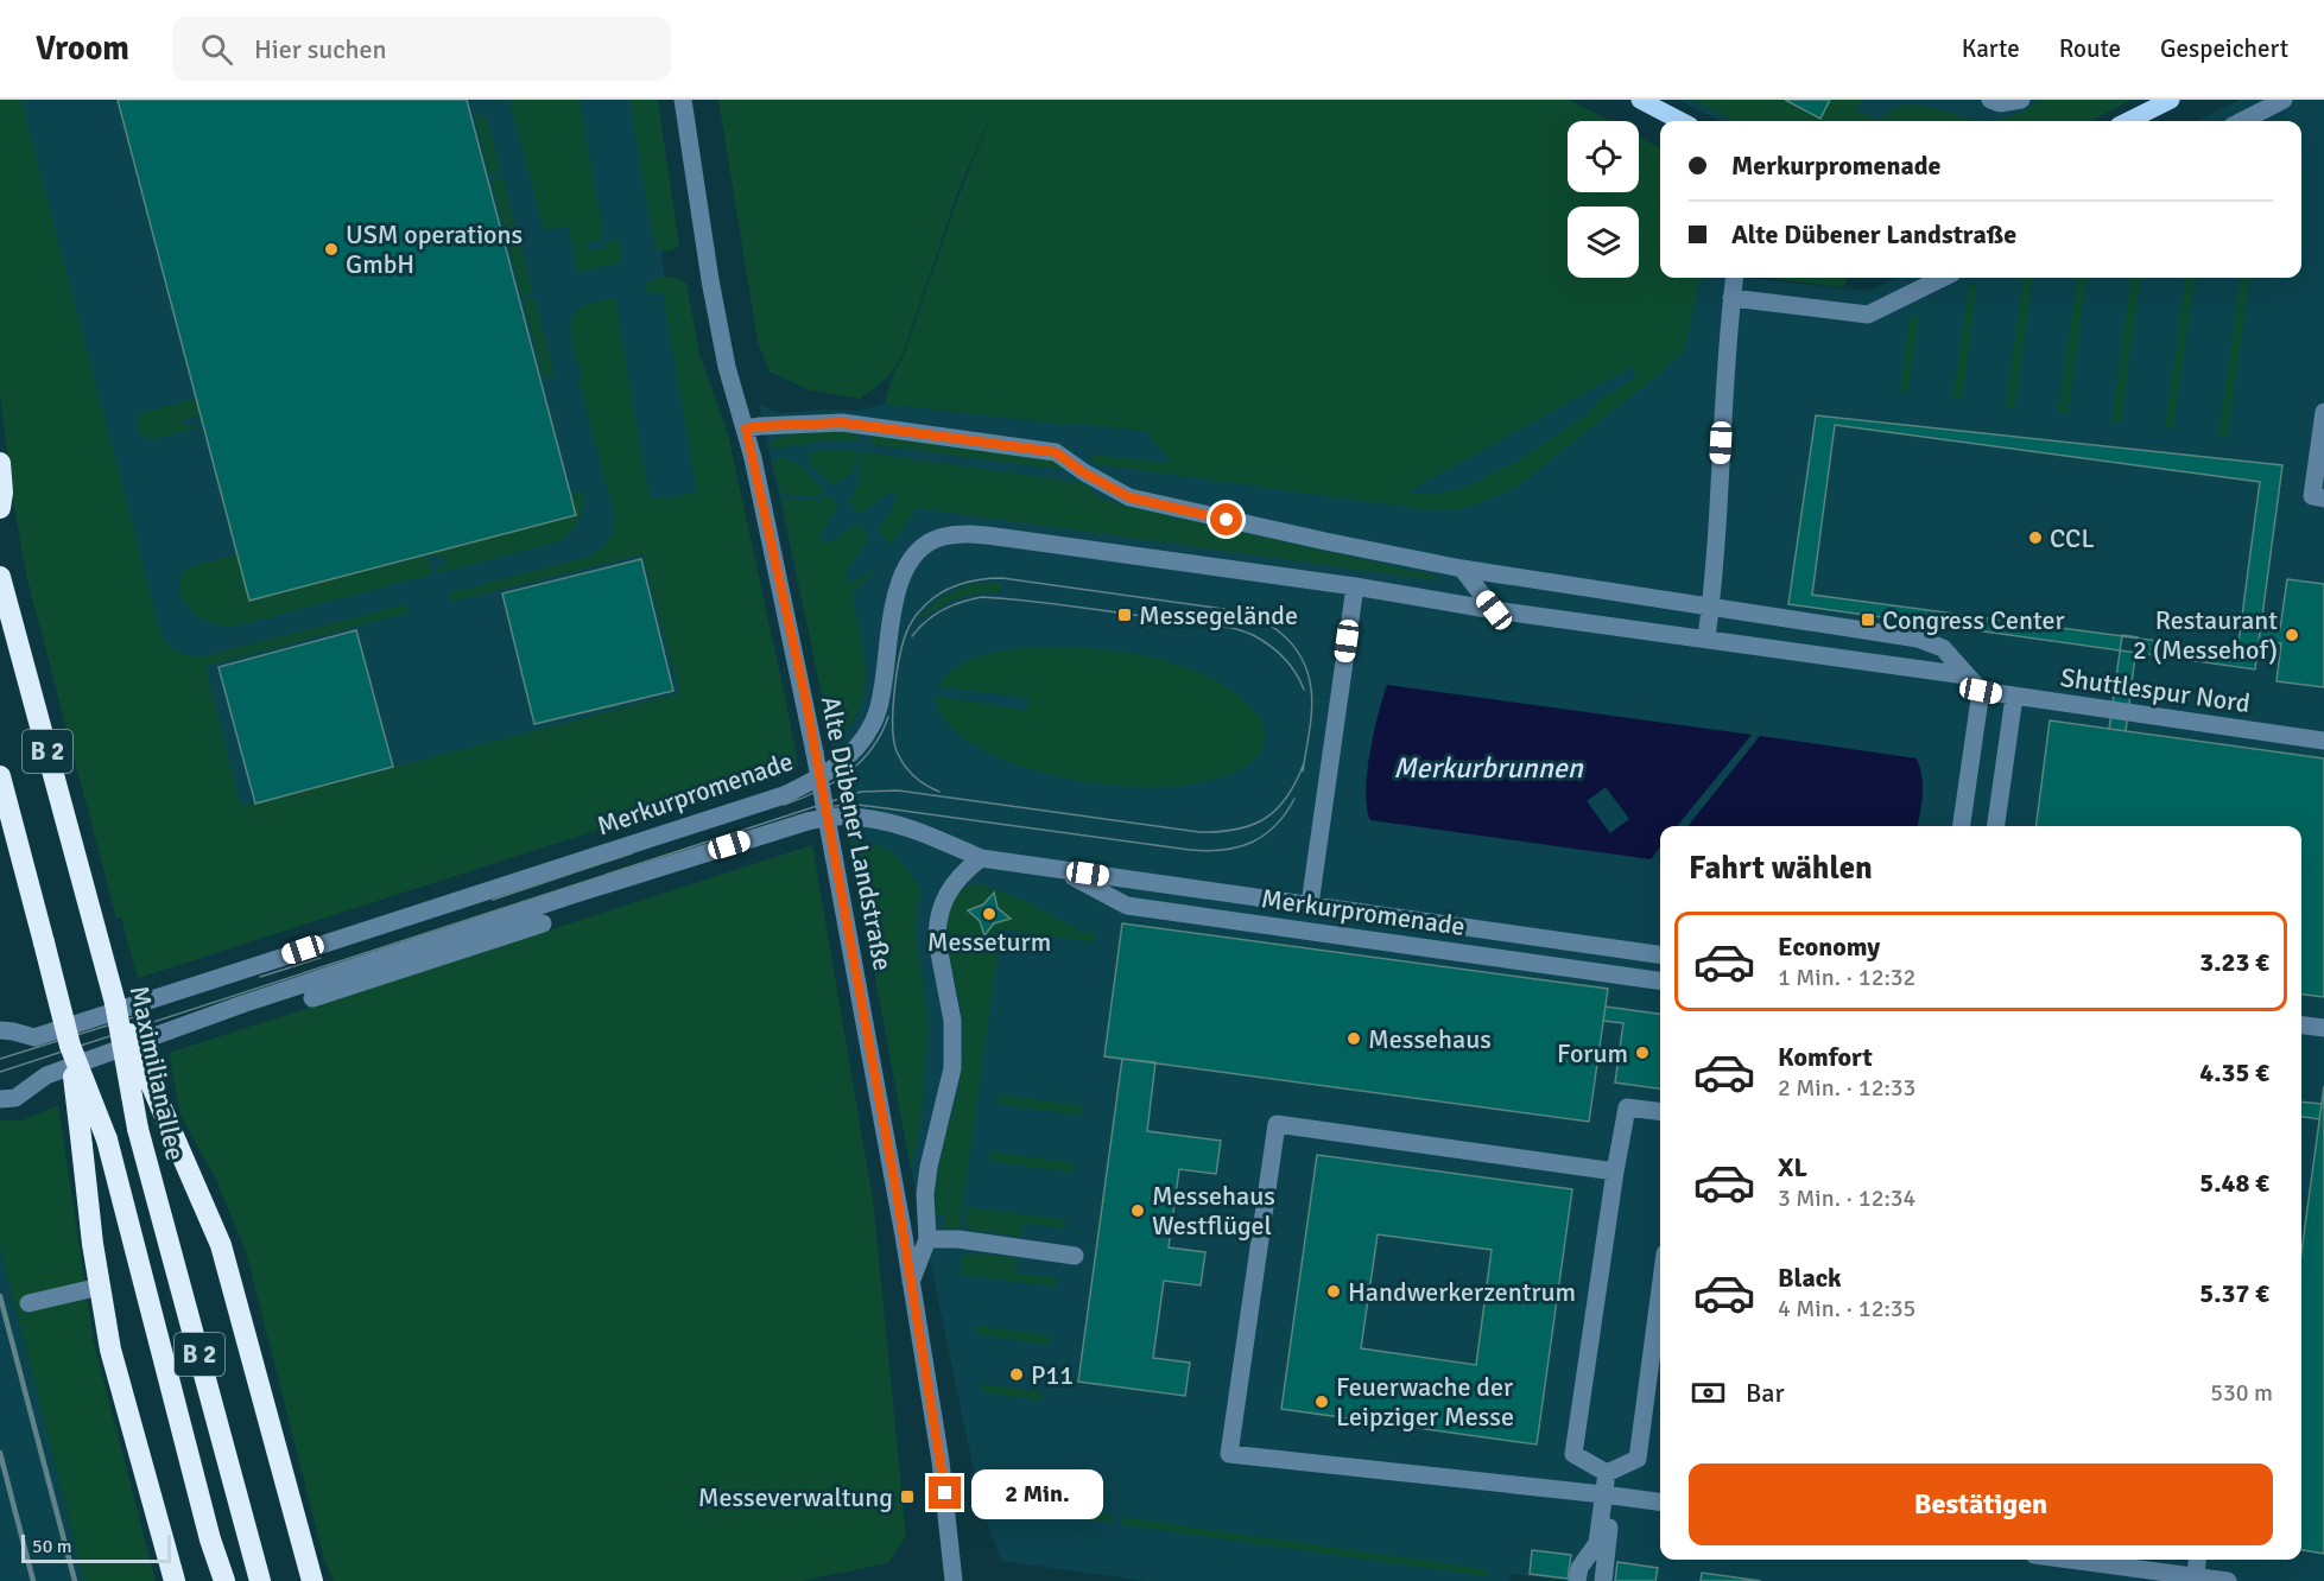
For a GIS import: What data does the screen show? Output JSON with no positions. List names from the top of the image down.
{
  "streets": {
    "highway": ["B 2", "Maximilianallee"],
    "street": ["Shuttlespur Nord", "Merkurpromenade", "Alte Dübener Landstraße"]
  },
  "water": ["Merkurbrunnen"],
  "places": {
    "other": [
      "USM operations GmbH",
      "CCL",
      "Restaurant 2 (Messehof)",
      "Messeturm",
      "Messehaus",
      "Forum",
      "Messehaus Westflügel",
      "Handwerkerzentrum",
      "P11",
      "Feuerwache der Leipziger Messe"
    ],
    "transit": ["Messegelände", "Congress Center", "Messeverwaltung"]
  },
  "scale_bar": "50 m",
  "page": {
    "header": "Vroom",
    "search": "Hier suchen",
    "nav": ["Karte", "Route", "Gespeichert"],
    "banner": ["Merkurpromenade", "Alte Dübener Landstraße"],
    "heading": "Fahrt wählen",
    "list": [
      {
        "name": "Economy",
        "note": "1 Min. · 12:32",
        "value": "3.23 €"
      },
      {
        "name": "Komfort",
        "note": "2 Min. · 12:33",
        "value": "4.35 €"
      },
      {
        "name": "XL",
        "note": "3 Min. · 12:34",
        "value": "5.48 €"
      },
      {
        "name": "Black",
        "note": "4 Min. · 12:35",
        "value": "5.37 €"
      }
    ],
    "pay": ["Bar", "530 m"],
    "buttons": "Bestätigen",
    "bubble": "2 Min.",
    "scale": "50 m"
  }
}
